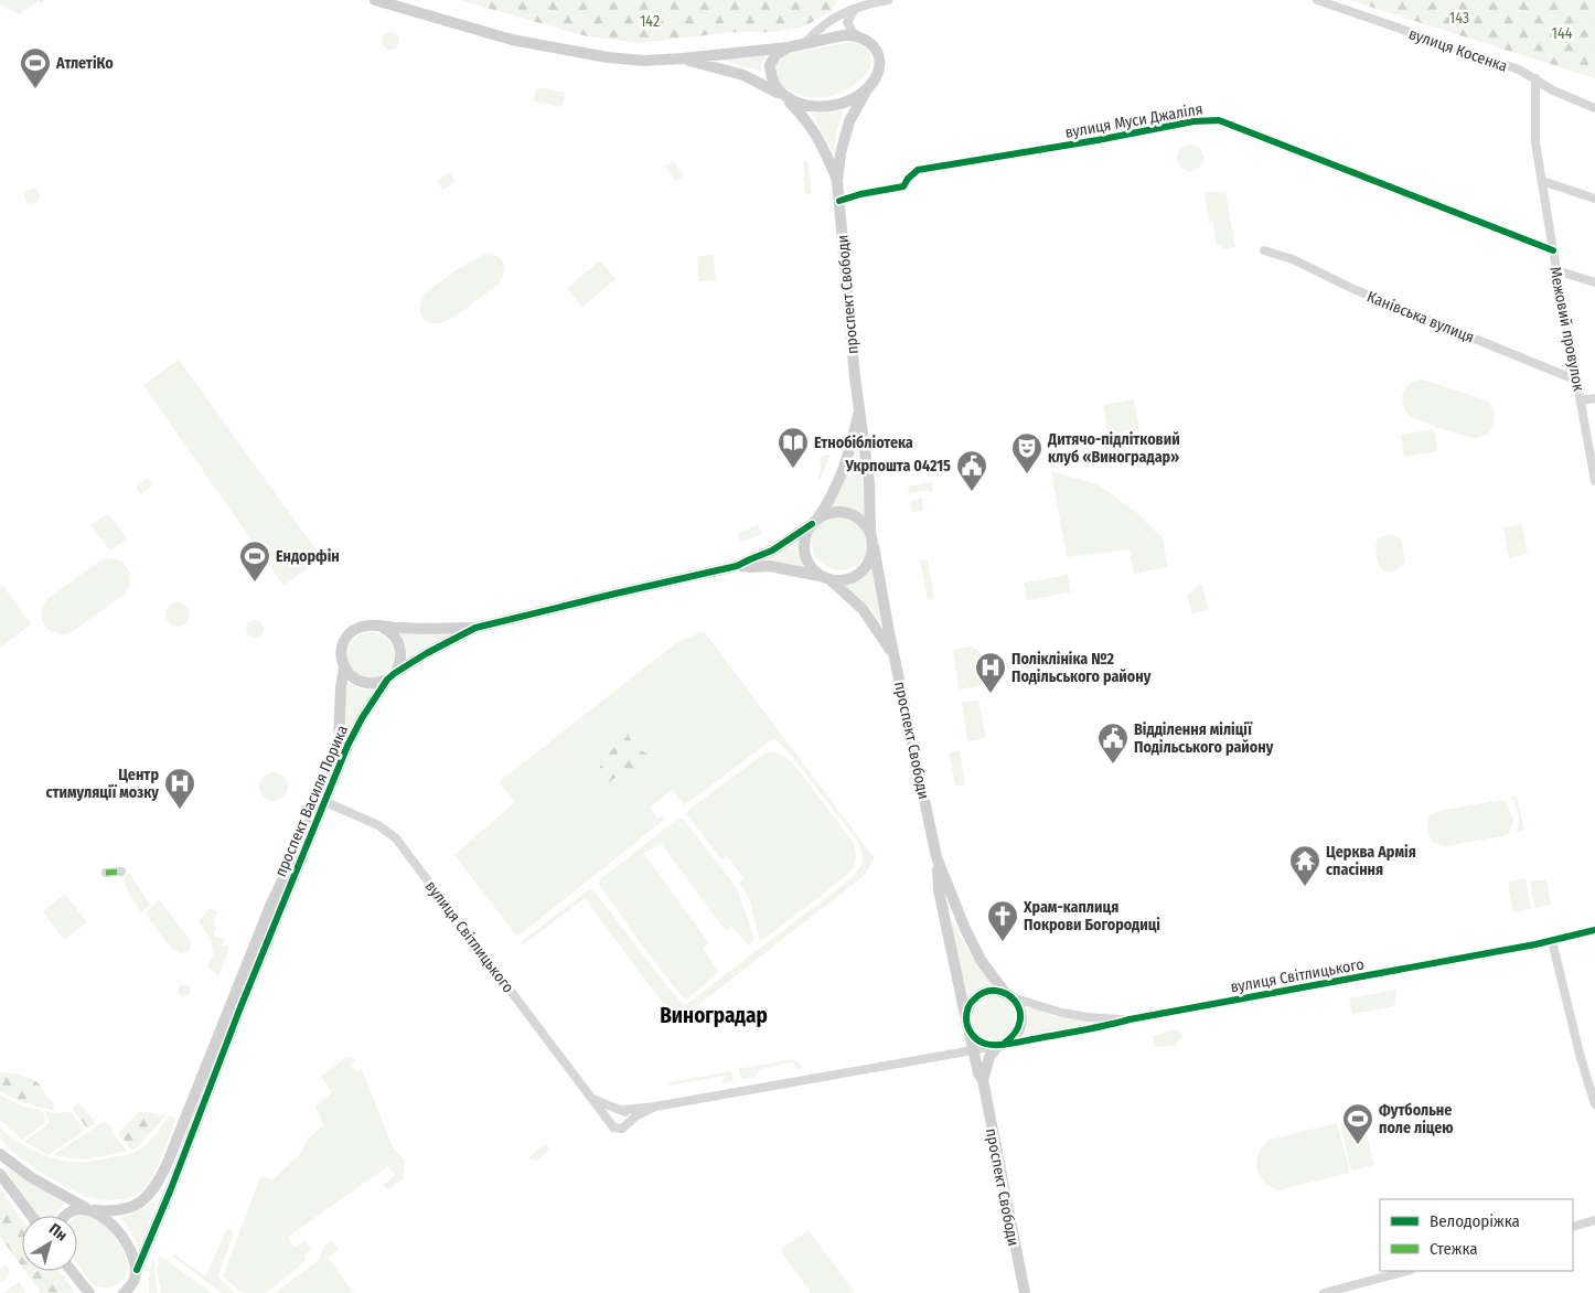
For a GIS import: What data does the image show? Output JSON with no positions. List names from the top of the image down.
{
  "streets": {
    "street": [
      "вулиця Косенка",
      "вулиця Муси Джаліля",
      "проспект Свободи",
      "Канівська вулиця",
      "Межовий провулок",
      "проспект Василя Порика",
      "вулиця Світлицького"
    ]
  },
  "crossings": [
    ["вулиця Косенка", "Межовий провулок"],
    ["вулиця Муси Джаліля", "проспект Свободи"],
    ["вулиця Муси Джаліля", "Межовий провулок"],
    ["проспект Свободи", "проспект Василя Порика"],
    ["проспект Свободи", "вулиця Світлицького"],
    ["Канівська вулиця", "Межовий провулок"],
    ["проспект Василя Порика", "вулиця Світлицького"]
  ],
  "districts": ["Виноградар"],
  "parks": ["143", "142", "144"],
  "places": {
    "sports": ["АтлетіКо", "Ендорфін", "Футбольне поле ліцею"],
    "library": ["Етнобібліотека"],
    "theatre": ["Дитячо-підлітковий клуб «Виноградар»"],
    "public building": ["Укрпошта 04215", "Відділення міліції Подільського району"],
    "hospital": ["Поліклініка №2 Подільського району", "Центр стимуляції мозку"],
    "temple": ["Церква Армія спасіння"],
    "church": ["Храм-каплиця Покрови Богородиці"]
  },
  "legend": ["Велодоріжка", "Стежка"],
  "north": "top right"
}
